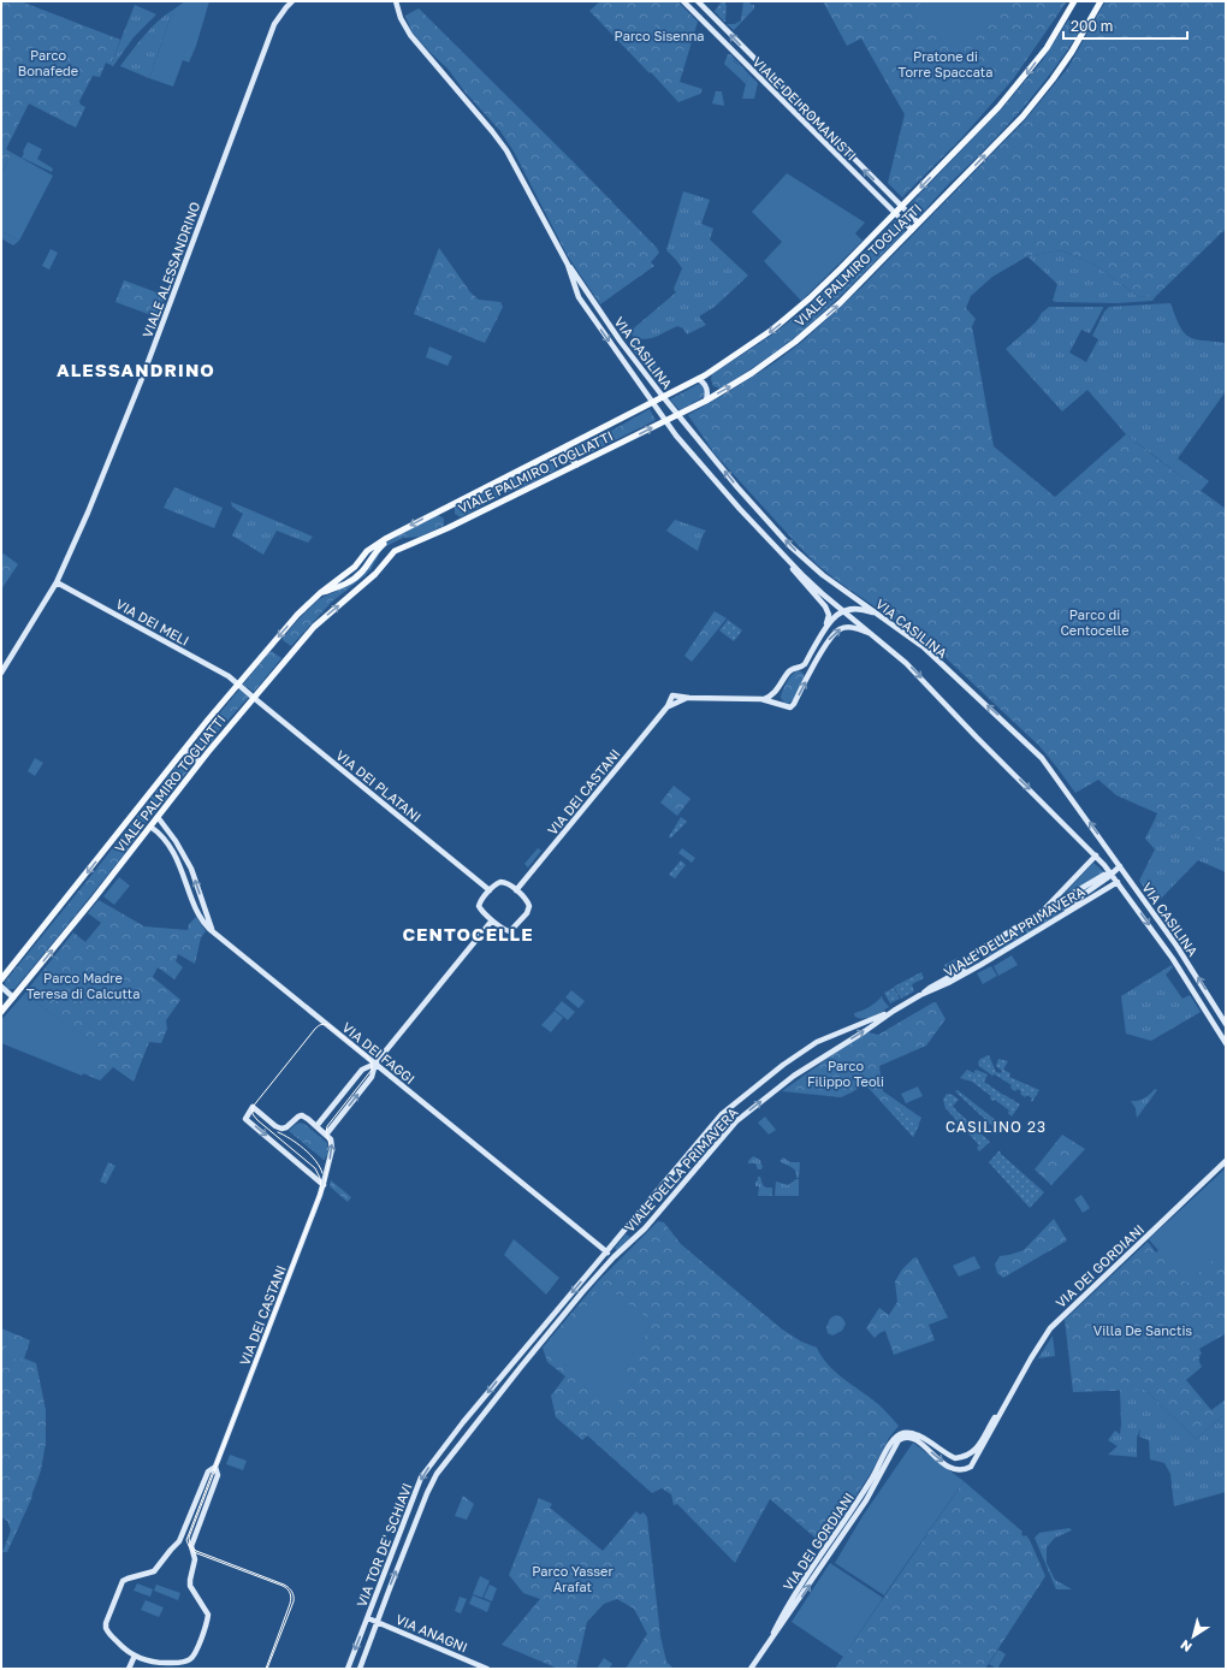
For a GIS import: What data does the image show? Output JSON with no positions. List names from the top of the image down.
{
  "streets": {
    "main road": ["VIALE PALMIRO TOGLIATTI"],
    "street": [
      "VIALE DEI ROMANISTI",
      "VIALE ALESSANDRINO",
      "VIA CASILINA",
      "VIA DEI MELI",
      "VIA DEI PLATANI",
      "VIA DEI CASTANI",
      "VIALE DELLA PRIMAVERA",
      "VIA DEI FAGGI",
      "VIA DEI GORDIANI",
      "VIA TOR DE' SCHIAVI",
      "VIA ANAGNI"
    ]
  },
  "crossings": [
    ["VIALE DEI ROMANISTI", "VIALE PALMIRO TOGLIATTI"],
    ["VIALE PALMIRO TOGLIATTI", "VIA CASILINA"],
    ["VIALE PALMIRO TOGLIATTI", "VIA DEI MELI"],
    ["VIALE PALMIRO TOGLIATTI", "VIA DEI PLATANI"],
    ["VIALE PALMIRO TOGLIATTI", "VIA DEI FAGGI"],
    ["VIALE ALESSANDRINO", "VIA DEI MELI"],
    ["VIA CASILINA", "VIALE DELLA PRIMAVERA"],
    ["VIA DEI MELI", "VIA DEI PLATANI"],
    ["VIA DEI PLATANI", "VIA DEI CASTANI"],
    ["VIALE DELLA PRIMAVERA", "VIA DEI FAGGI"],
    ["VIALE DELLA PRIMAVERA", "VIA TOR DE' SCHIAVI"],
    ["VIA TOR DE' SCHIAVI", "VIA ANAGNI"]
  ],
  "districts": ["ALESSANDRINO", "CENTOCELLE", "CASILINO 23"],
  "parks": [
    "Parco Sisenna",
    "Parco Bonafede",
    "Pratone di Torre Spaccata",
    "Parco di Centocelle",
    "Parco Madre Teresa di Calcutta",
    "Parco Filippo Teoli",
    "Villa De Sanctis",
    "Parco Yasser Arafat"
  ],
  "scale_bar": "200 m",
  "north": "bottom left"
}
